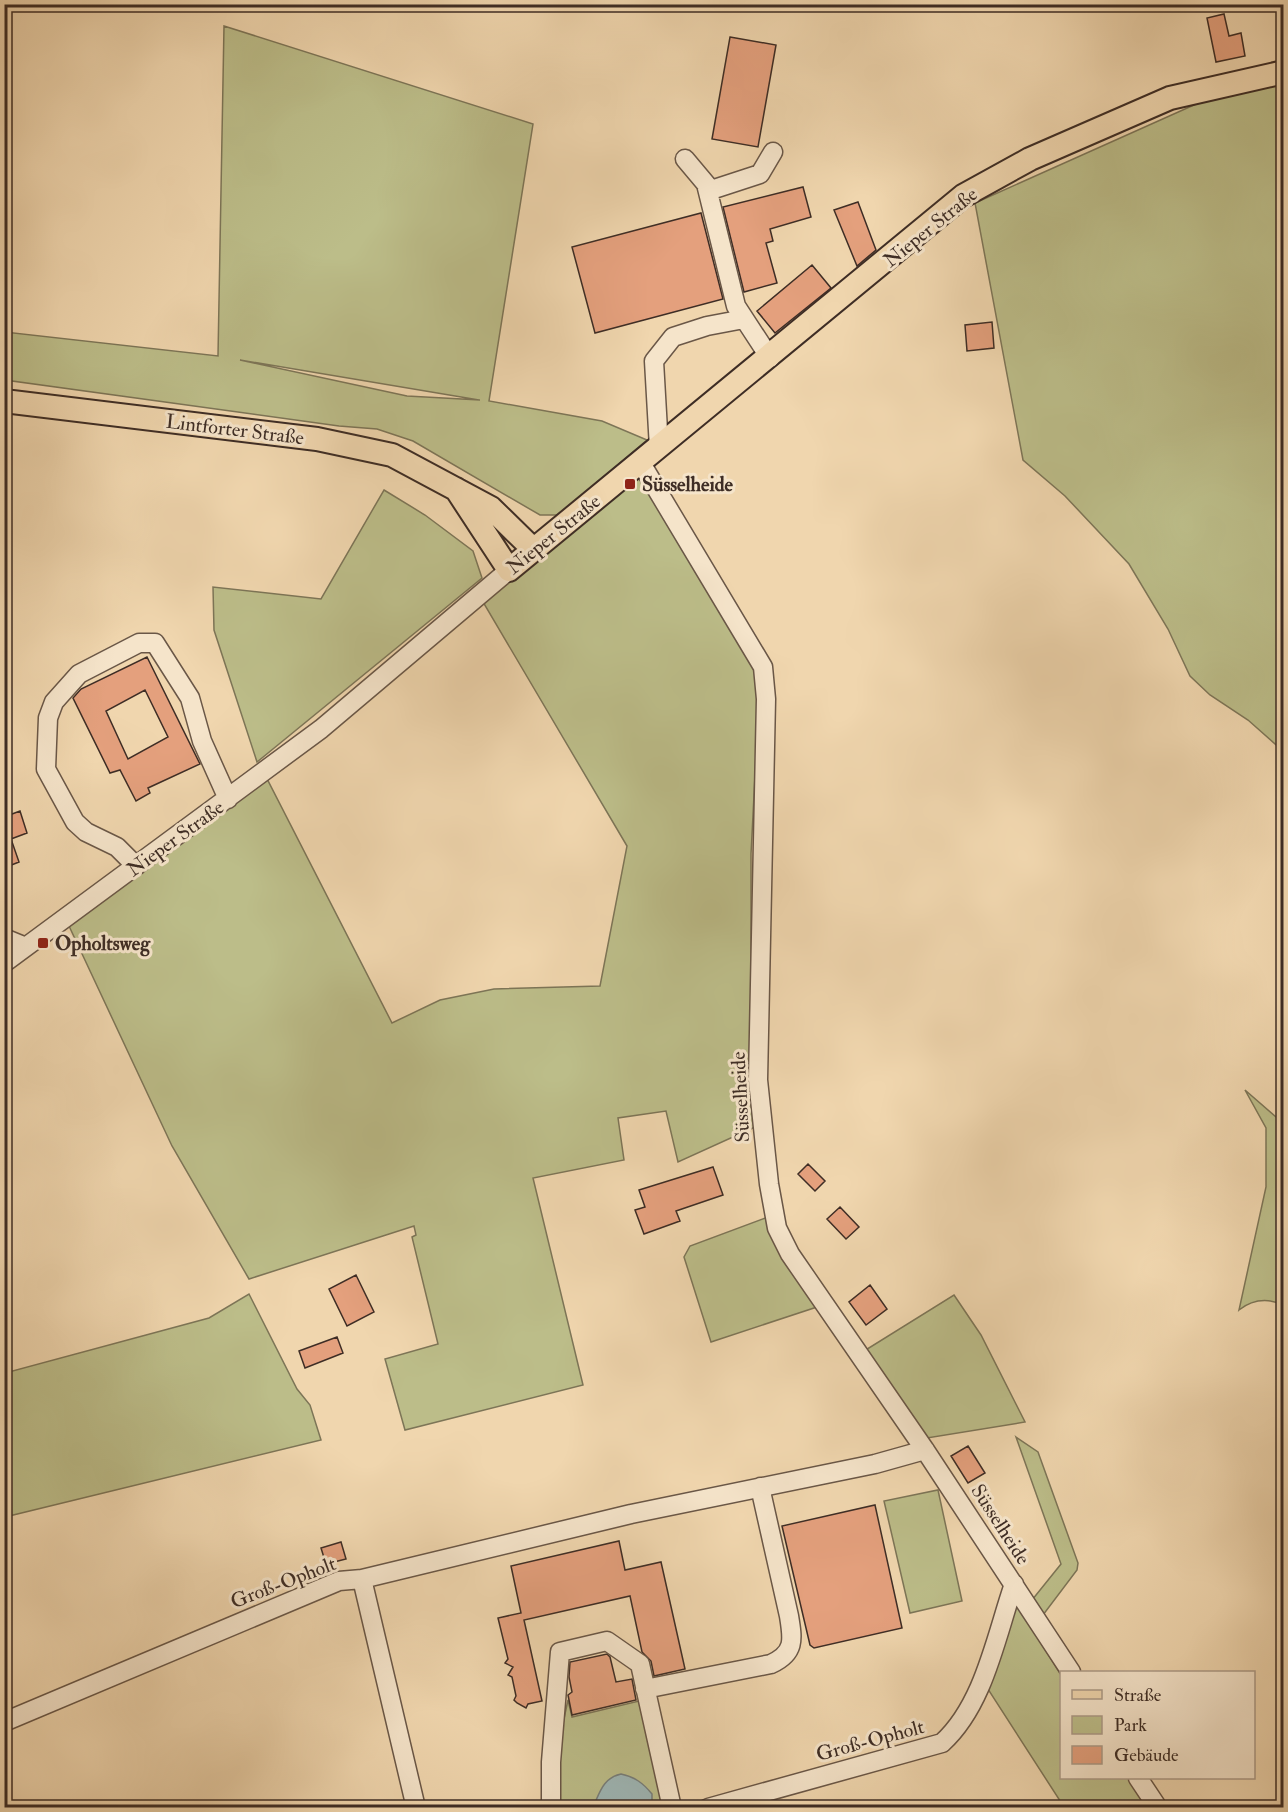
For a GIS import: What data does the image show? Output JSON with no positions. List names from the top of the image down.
{
  "streets": {
    "main road": ["Nieper Straße", "Lintforter Straße"],
    "street": ["Süsselheide", "Groß-Opholt"]
  },
  "crossings": [
    ["Nieper Straße", "Lintforter Straße"],
    ["Nieper Straße", "Süsselheide"],
    ["Süsselheide", "Groß-Opholt"]
  ],
  "places": {
    "transit": ["Süsselheide", "Opholtsweg"]
  },
  "legend": ["Straße", "Park", "Gebäude"]
}
